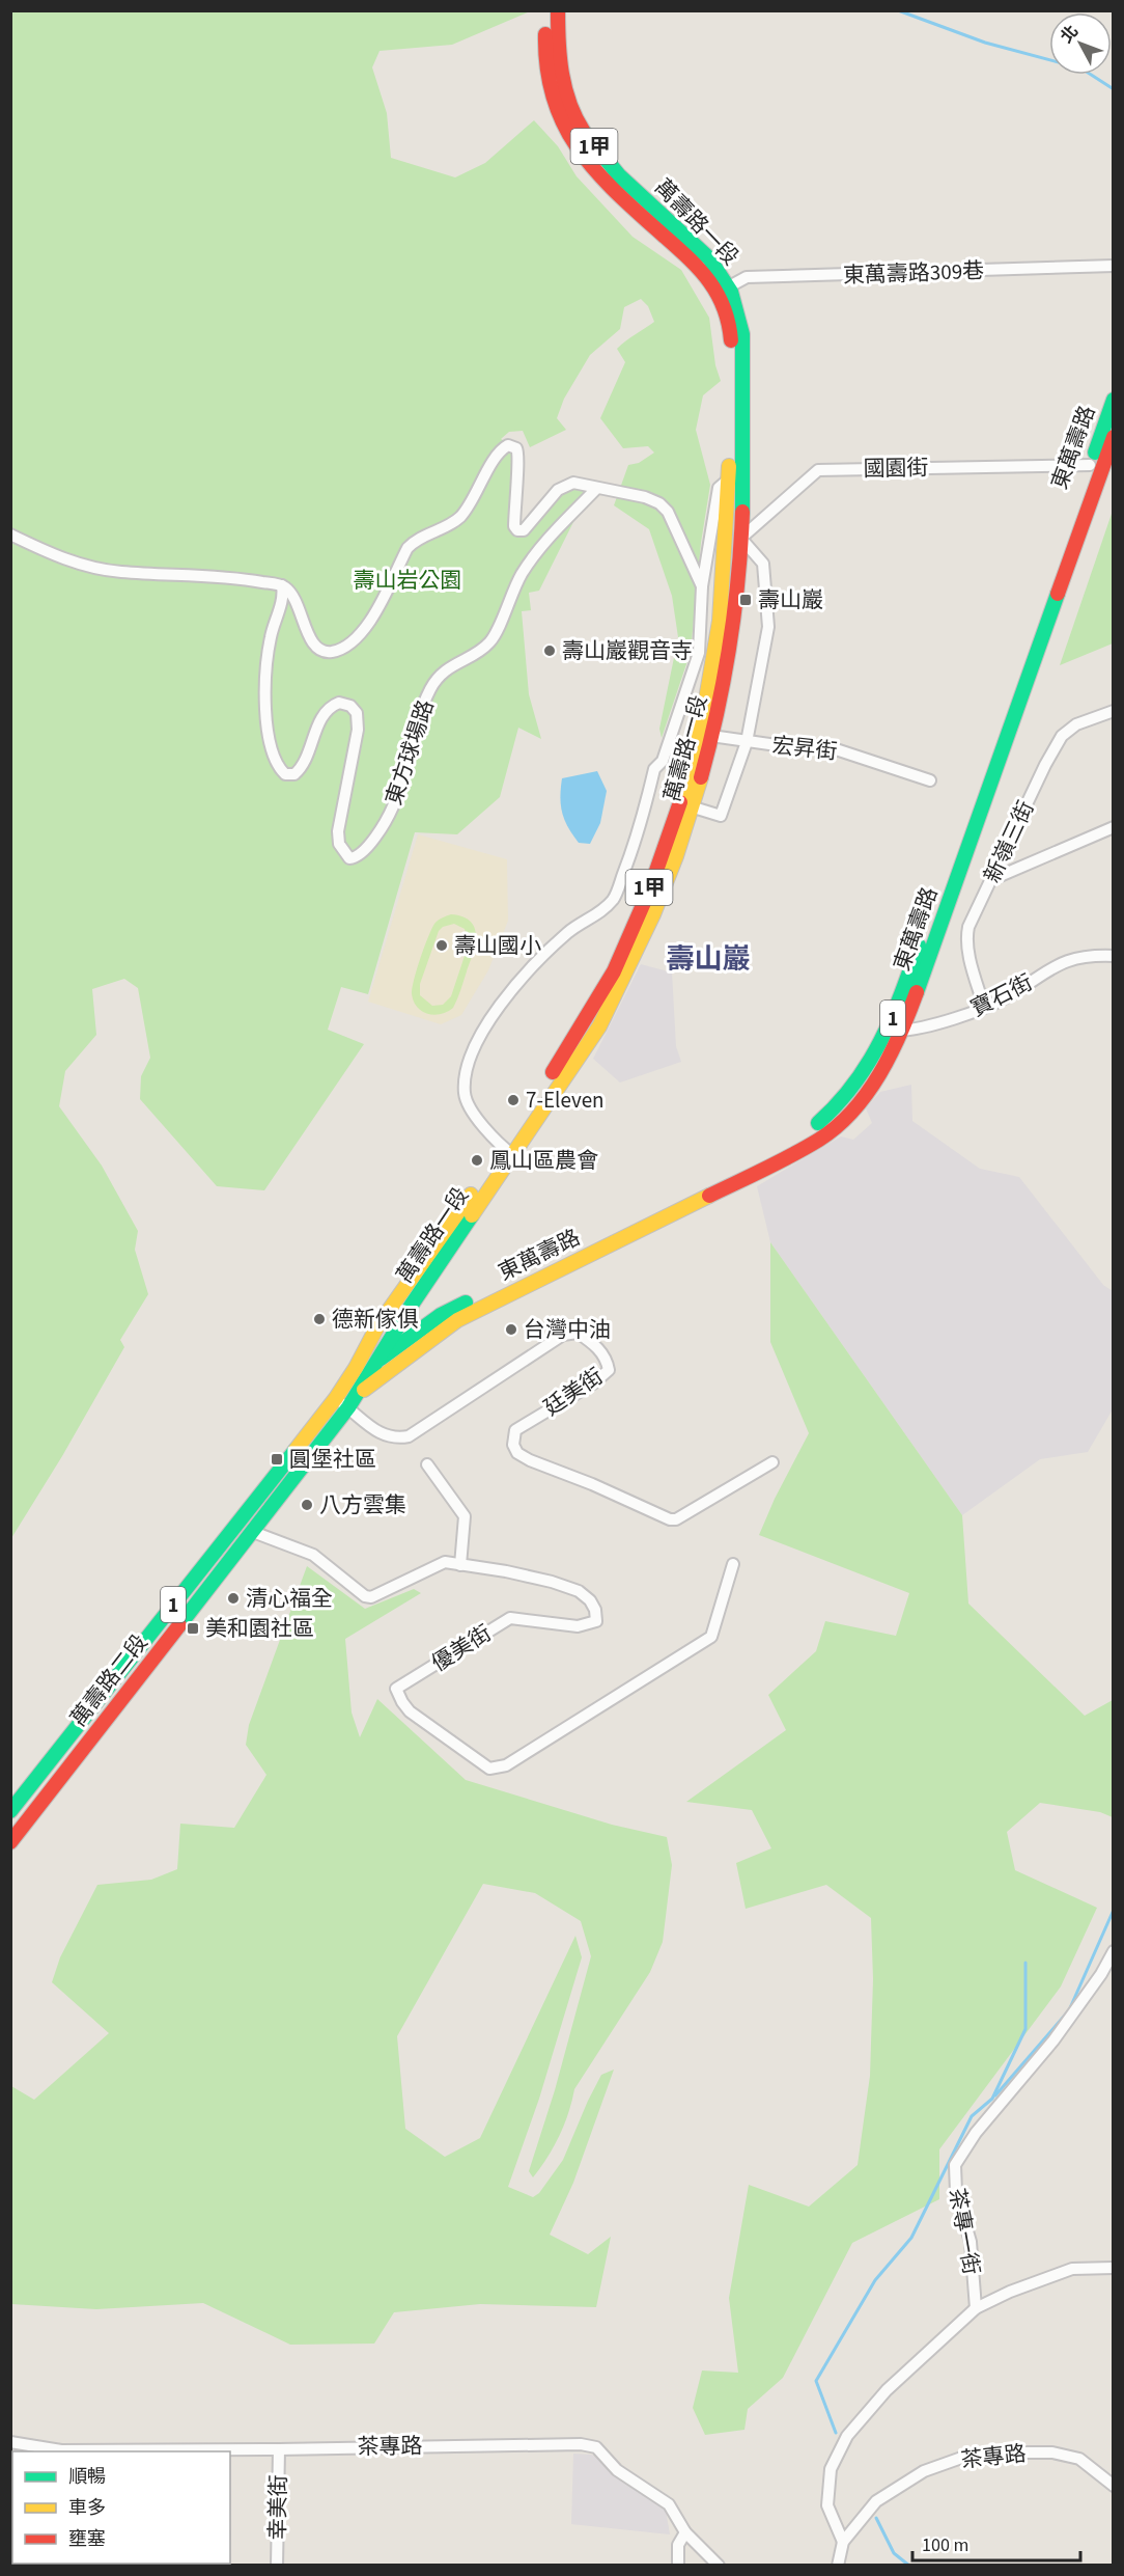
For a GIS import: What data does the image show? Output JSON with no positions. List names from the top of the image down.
{
  "streets": {
    "main road": [
      "1甲",
      "萬壽路一段",
      "東萬壽路",
      "1",
      "萬壽路二段"
    ],
    "street": [
      "東萬壽路309巷",
      "國園街",
      "宏昇街",
      "東方球場路",
      "新嶺三街",
      "寶石街",
      "廷美街",
      "優美街",
      "茶專一街",
      "茶專路",
      "幸美街"
    ]
  },
  "crossings": [
    ["萬壽路一段", "東萬壽路309巷"],
    ["萬壽路一段", "東萬壽路"],
    ["萬壽路一段", "國園街"],
    ["萬壽路一段", "宏昇街"],
    ["萬壽路一段", "廷美街"],
    ["萬壽路一段", "萬壽路二段"],
    ["東萬壽路", "國園街"],
    ["東萬壽路", "寶石街"],
    ["東萬壽路", "廷美街"],
    ["東萬壽路", "萬壽路二段"],
    ["新嶺三街", "寶石街"],
    ["廷美街", "萬壽路二段"],
    ["優美街", "萬壽路二段"],
    ["茶專路", "幸美街"]
  ],
  "districts": ["壽山巖"],
  "parks": ["壽山岩公園"],
  "places": {
    "transit": ["壽山巖", "圓堡社區", "美和園社區"],
    "other": [
      "壽山巖觀音寺",
      "壽山國小",
      "7-Eleven",
      "鳳山區農會",
      "德新傢俱",
      "台灣中油",
      "八方雲集",
      "清心福全"
    ]
  },
  "legend": ["順暢", "車多", "壅塞"],
  "scale_bar": "100 m",
  "north": "top left"
}
